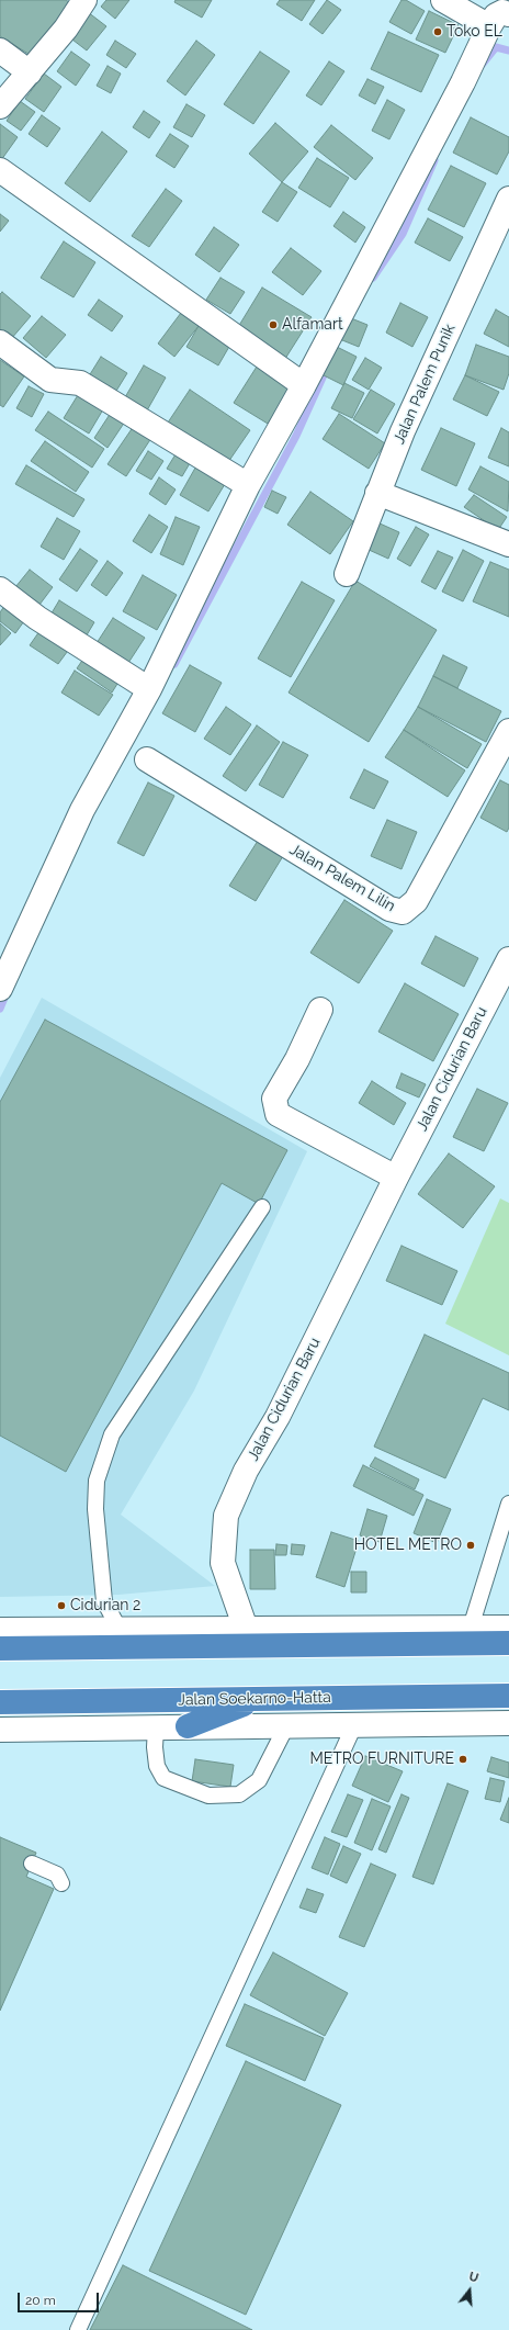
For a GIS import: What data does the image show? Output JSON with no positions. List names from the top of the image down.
{
  "streets": {
    "highway": ["Jalan Soekarno-Hatta"],
    "street": ["Jalan Palem Punik", "Jalan Palem Lilin", "Jalan Cidurian Baru"]
  },
  "places": [
    "Toko EL",
    "Alfamart",
    "HOTEL METRO",
    "Cidurian 2",
    "METRO FURNITURE"
  ],
  "scale_bar": "20 m",
  "north": "top"
}
